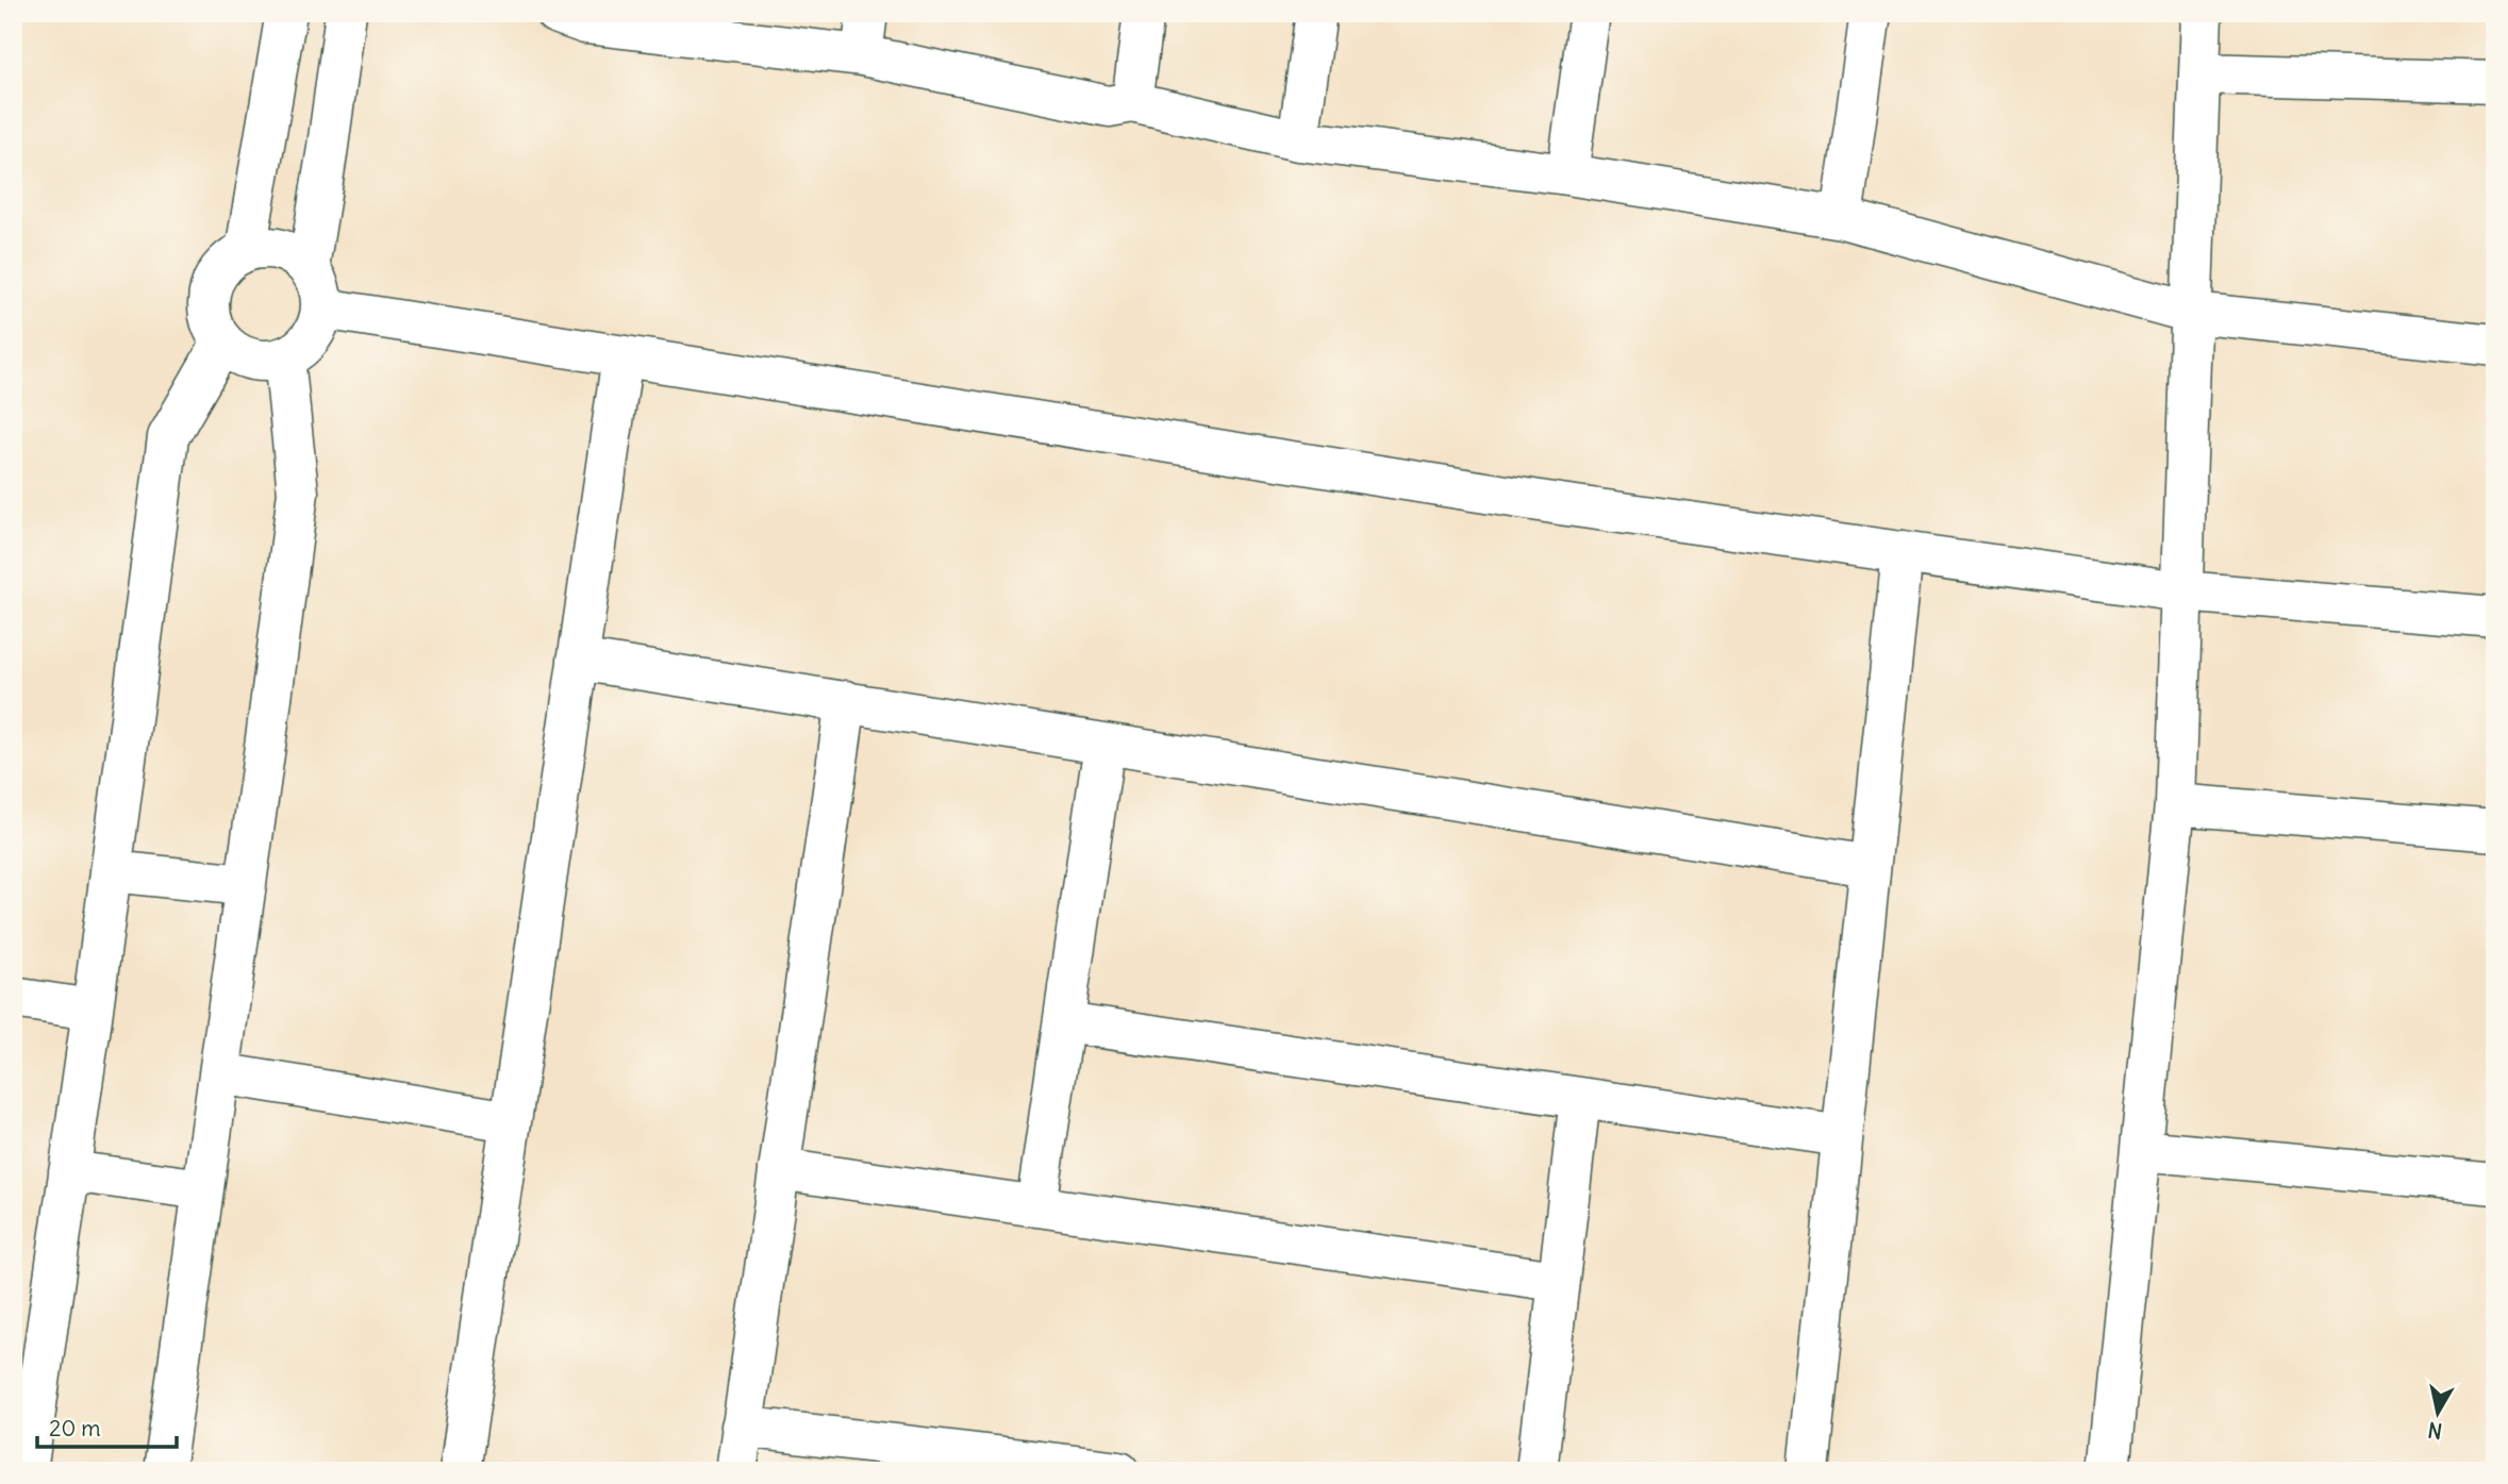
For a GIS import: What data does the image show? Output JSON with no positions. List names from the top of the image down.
{
  "scale_bar": "20 m",
  "north": "bottom"
}
